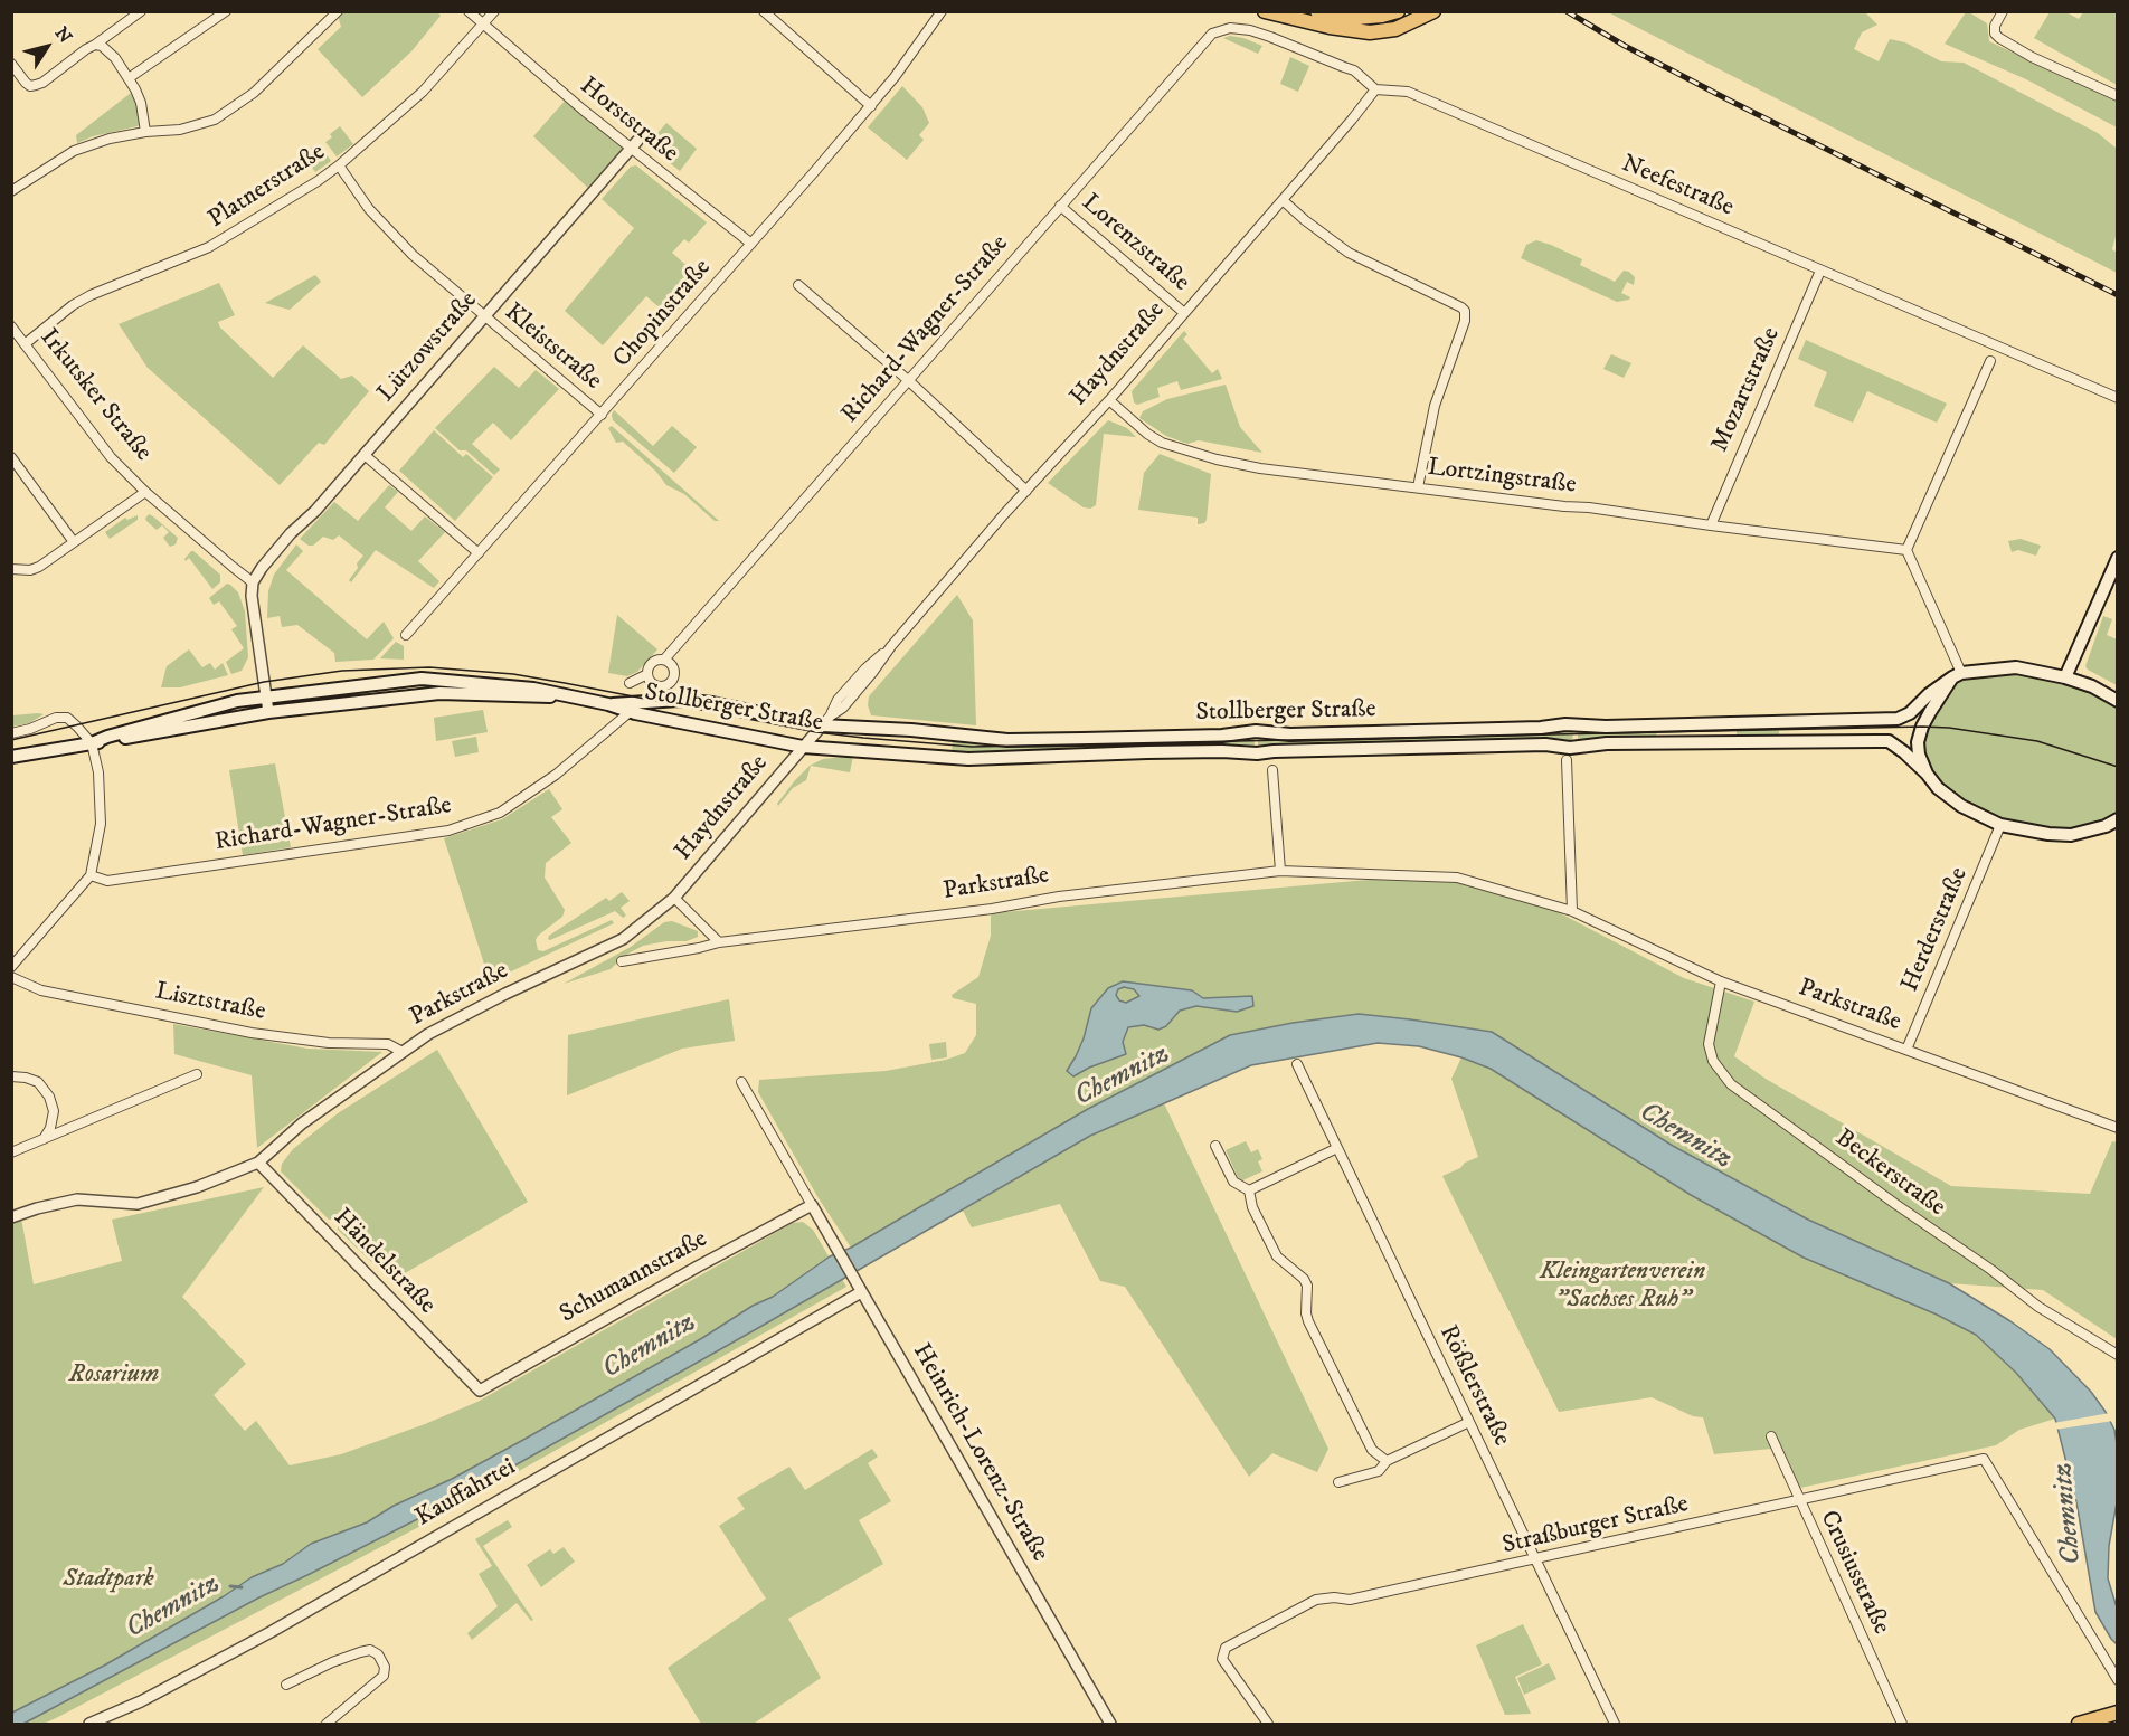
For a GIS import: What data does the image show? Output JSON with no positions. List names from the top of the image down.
{
  "streets": {
    "main road": ["Stollberger Straße"],
    "street": [
      "Horststraße",
      "Platnerstraße",
      "Neefestraße",
      "Lorenzstraße",
      "Chopinstraße",
      "Richard-Wagner-Straße",
      "Lützowstraße",
      "Kleiststraße",
      "Haydnstraße",
      "Mozartstraße",
      "Irkutsker Straße",
      "Lortzingstraße",
      "Parkstraße",
      "Herderstraße",
      "Lisztstraße",
      "Beckerstraße",
      "Händelstraße",
      "Schumannstraße",
      "Rößlerstraße",
      "Heinrich-Lorenz-Straße",
      "Kauffahrtei",
      "Straßburger Straße",
      "Crusiusstraße"
    ]
  },
  "crossings": [
    ["Horststraße", "Platnerstraße"],
    ["Horststraße", "Chopinstraße"],
    ["Horststraße", "Lützowstraße"],
    ["Platnerstraße", "Kleiststraße"],
    ["Platnerstraße", "Irkutsker Straße"],
    ["Neefestraße", "Richard-Wagner-Straße"],
    ["Neefestraße", "Haydnstraße"],
    ["Neefestraße", "Mozartstraße"],
    ["Lorenzstraße", "Richard-Wagner-Straße"],
    ["Lorenzstraße", "Haydnstraße"],
    ["Chopinstraße", "Kleiststraße"],
    ["Richard-Wagner-Straße", "Haydnstraße"],
    ["Richard-Wagner-Straße", "Stollberger Straße"],
    ["Lützowstraße", "Kleiststraße"],
    ["Lützowstraße", "Irkutsker Straße"],
    ["Haydnstraße", "Lortzingstraße"],
    ["Haydnstraße", "Stollberger Straße"],
    ["Haydnstraße", "Parkstraße"],
    ["Mozartstraße", "Lortzingstraße"],
    ["Stollberger Straße", "Herderstraße"],
    ["Parkstraße", "Herderstraße"],
    ["Parkstraße", "Lisztstraße"],
    ["Parkstraße", "Beckerstraße"],
    ["Parkstraße", "Händelstraße"],
    ["Händelstraße", "Schumannstraße"],
    ["Schumannstraße", "Heinrich-Lorenz-Straße"],
    ["Rößlerstraße", "Straßburger Straße"],
    ["Heinrich-Lorenz-Straße", "Kauffahrtei"],
    ["Straßburger Straße", "Crusiusstraße"]
  ],
  "water": ["Chemnitz"],
  "parks": ["Kleingartenverein \"Sachses Ruh\"", "Rosarium", "Stadtpark"],
  "north": "top right"
}
